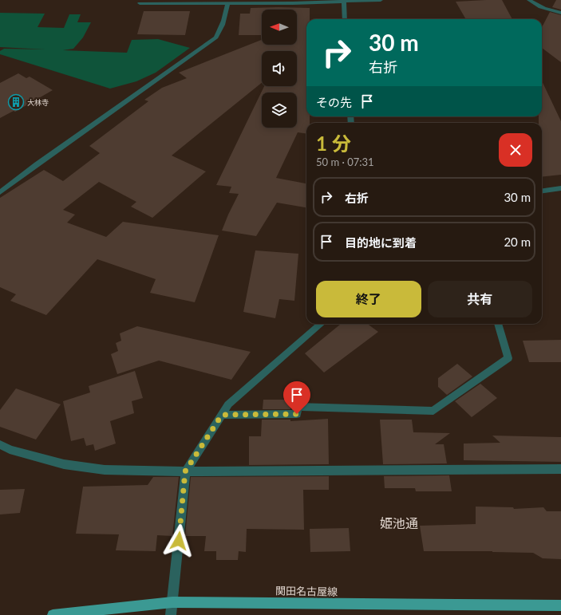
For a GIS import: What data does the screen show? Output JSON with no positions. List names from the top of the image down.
{
  "streets": {
    "main road": ["関田名古屋線"]
  },
  "districts": ["姫池通"],
  "places": {
    "building": ["大林寺"]
  },
  "north": "left",
  "page": {
    "turn": ["30 m", "右折"],
    "then": "その先",
    "heading": ["1 分", "50 m · 07:31"],
    "list": [
      {
        "name": "右折",
        "value": "30 m"
      },
      {
        "name": "目的地に到着",
        "value": "20 m"
      }
    ],
    "buttons": ["終了", "共有"]
  }
}
